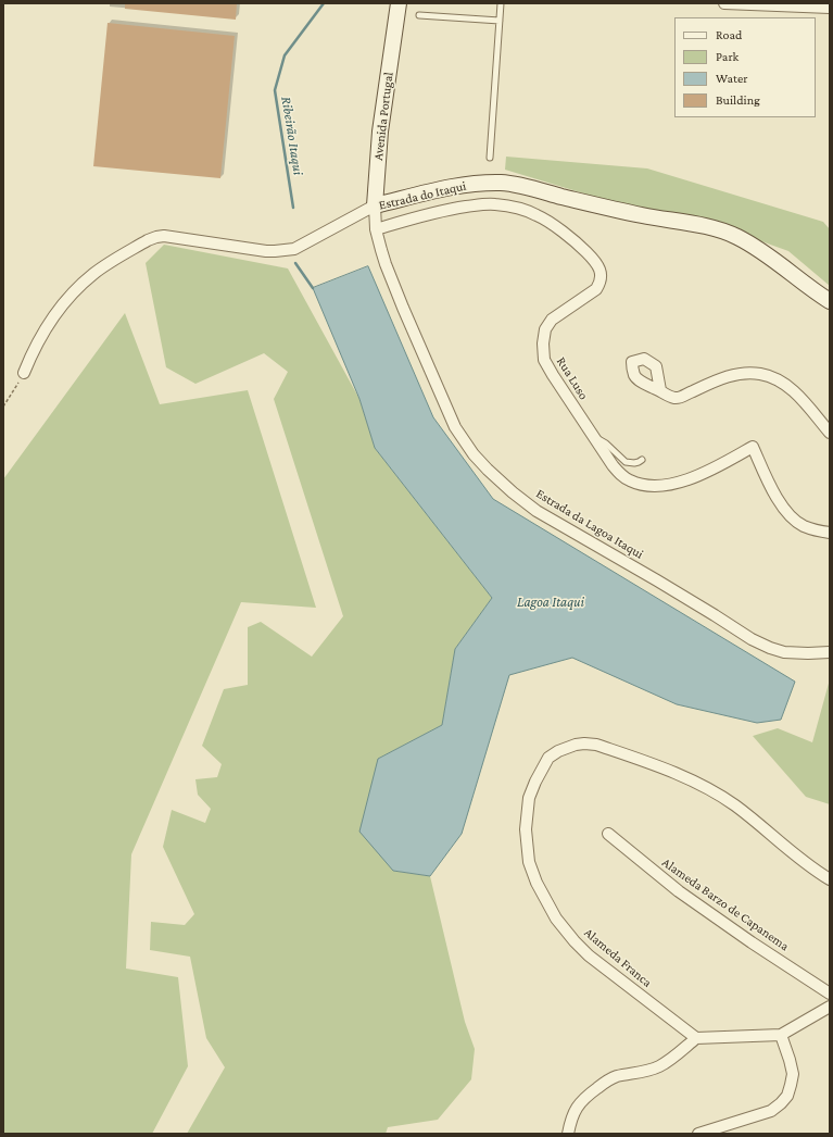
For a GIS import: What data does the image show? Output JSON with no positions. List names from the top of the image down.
{
  "streets": {
    "street": [
      "Avenida Portugal",
      "Estrada do Itaqui",
      "Rua Luso",
      "Estrada da Lagoa Itaqui",
      "Alameda Barzo de Capanema",
      "Alameda Franca"
    ]
  },
  "crossings": [
    ["Avenida Portugal", "Estrada do Itaqui"],
    ["Avenida Portugal", "Rua Luso"],
    ["Avenida Portugal", "Estrada da Lagoa Itaqui"],
    ["Rua Luso", "Estrada da Lagoa Itaqui"]
  ],
  "water": ["Ribeirão Itaqui", "Lagoa Itaqui"],
  "legend": [
    "Road",
    "Park",
    "Water",
    "Building"
  ]
}
